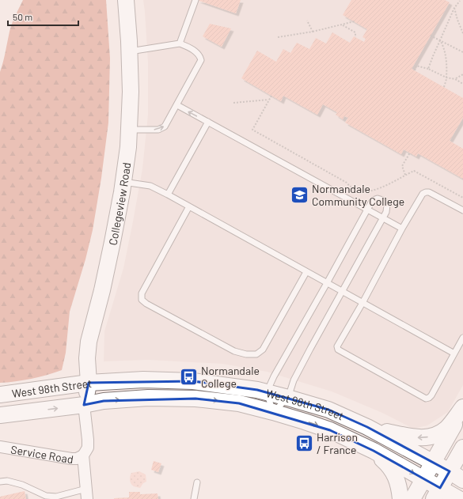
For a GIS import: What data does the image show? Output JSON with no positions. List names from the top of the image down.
{
  "streets": {
    "street": ["Collegeview Road", "West 98th Street", "Service Road"]
  },
  "crossings": [
    ["Collegeview Road", "West 98th Street"]
  ],
  "places": {
    "school or university": ["Normandale Community College"],
    "bus stop": ["Normandale College", "Harrison / France"]
  },
  "scale_bar": "50 m"
}
